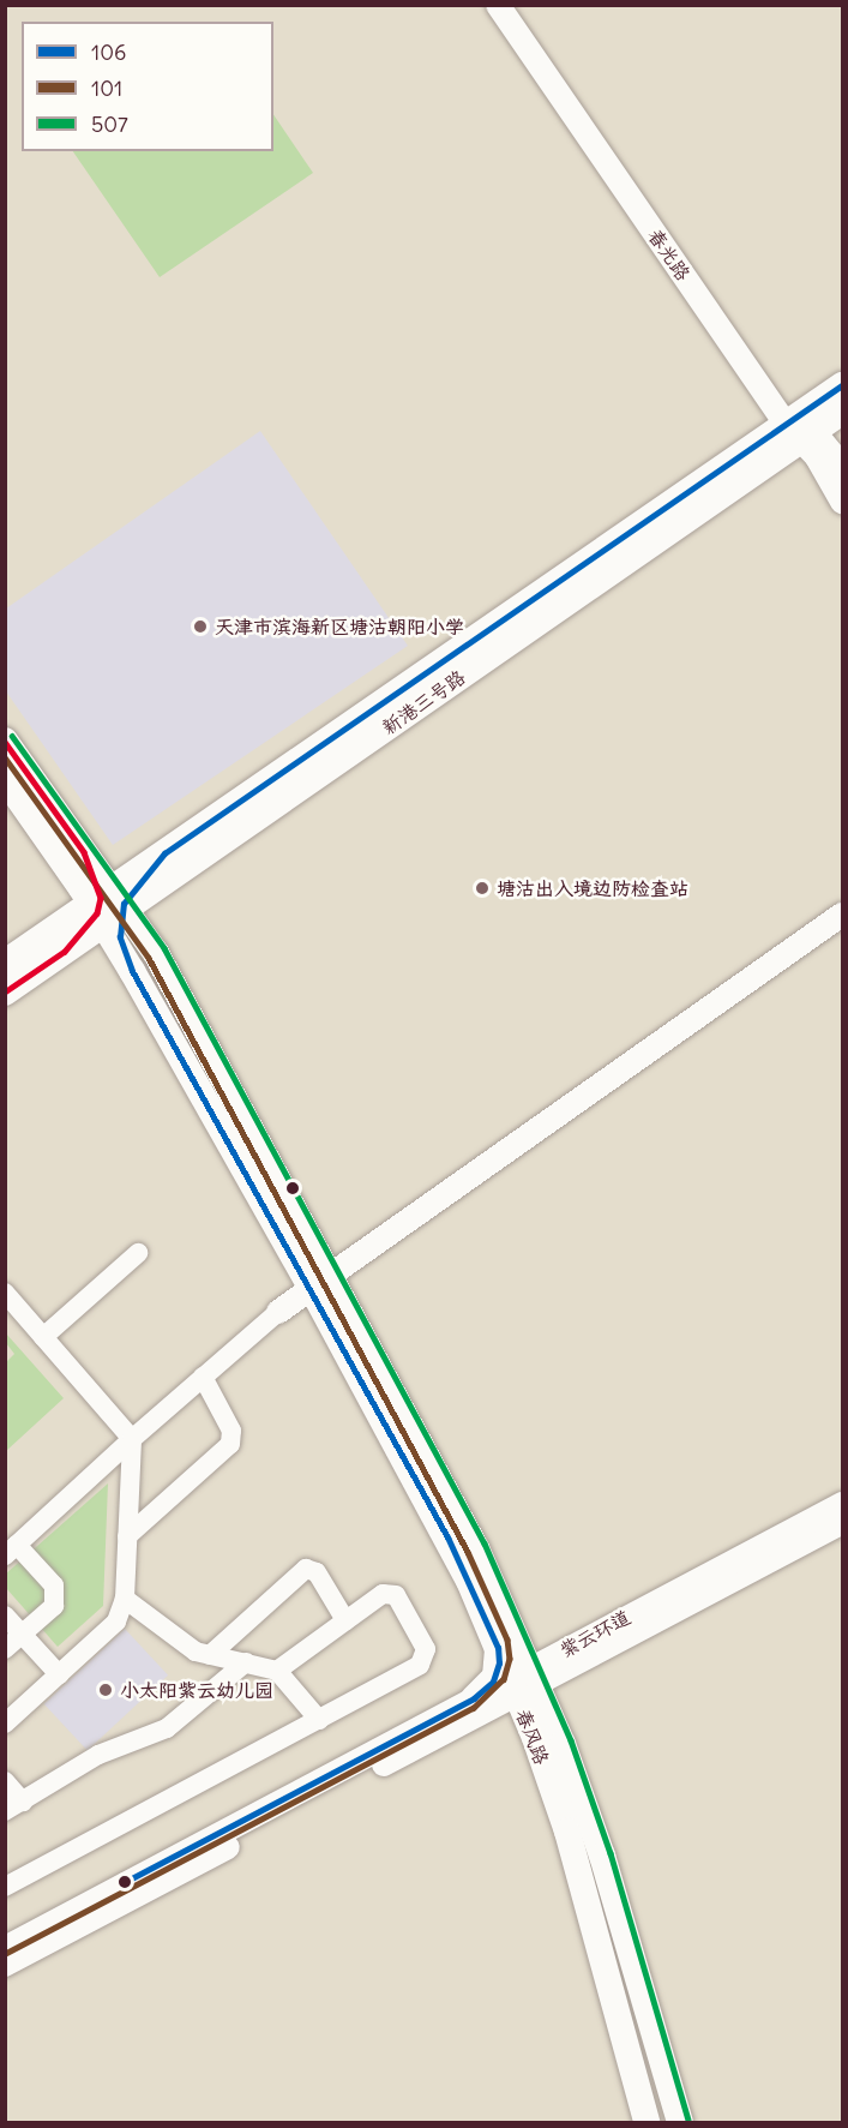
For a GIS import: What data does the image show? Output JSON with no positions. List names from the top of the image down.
{
  "streets": {
    "main road": ["新港三号路", "春风路"],
    "street": ["春光路", "紫云环道"]
  },
  "crossings": [
    ["春光路", "新港三号路"],
    ["新港三号路", "春风路"],
    ["紫云环道", "春风路"]
  ],
  "places": ["天津市滨海新区塘沽朝阳小学", "塘沽出入境边防检查站", "小太阳紫云幼儿园"],
  "lines": ["transit line 106", "transit line 507", "transit line 101"],
  "legend": ["106", "101", "507"]
}
